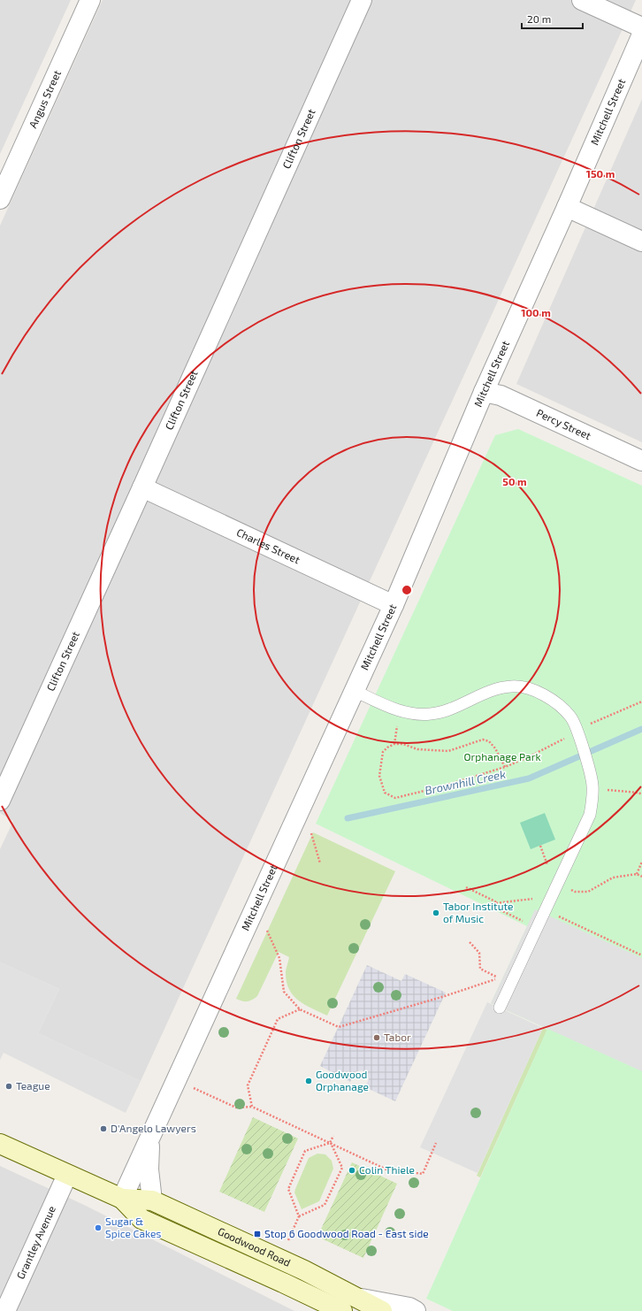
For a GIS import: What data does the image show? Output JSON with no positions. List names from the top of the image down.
{
  "streets": {
    "main road": ["Goodwood Road"],
    "street": [
      "Angus Street",
      "Mitchell Street",
      "Clifton Street",
      "Percy Street",
      "Charles Street",
      "Grantley Avenue"
    ]
  },
  "crossings": [
    ["Mitchell Street", "Percy Street"],
    ["Mitchell Street", "Charles Street"],
    ["Mitchell Street", "Goodwood Road"],
    ["Clifton Street", "Charles Street"],
    ["Grantley Avenue", "Goodwood Road"]
  ],
  "water": ["Brownhill Creek"],
  "parks": ["Orphanage Park"],
  "places": {
    "other": [
      "Tabor Institute of Music",
      "Tabor",
      "Goodwood Orphanage",
      "Teague",
      "D'Angelo Lawyers",
      "Colin Thiele",
      "Sugar & Spice Cakes"
    ],
    "transit": ["Stop 6 Goodwood Road - East side"]
  },
  "scale_bar": "20 m",
  "rings": ["150 m", "100 m", "50 m"]
}
